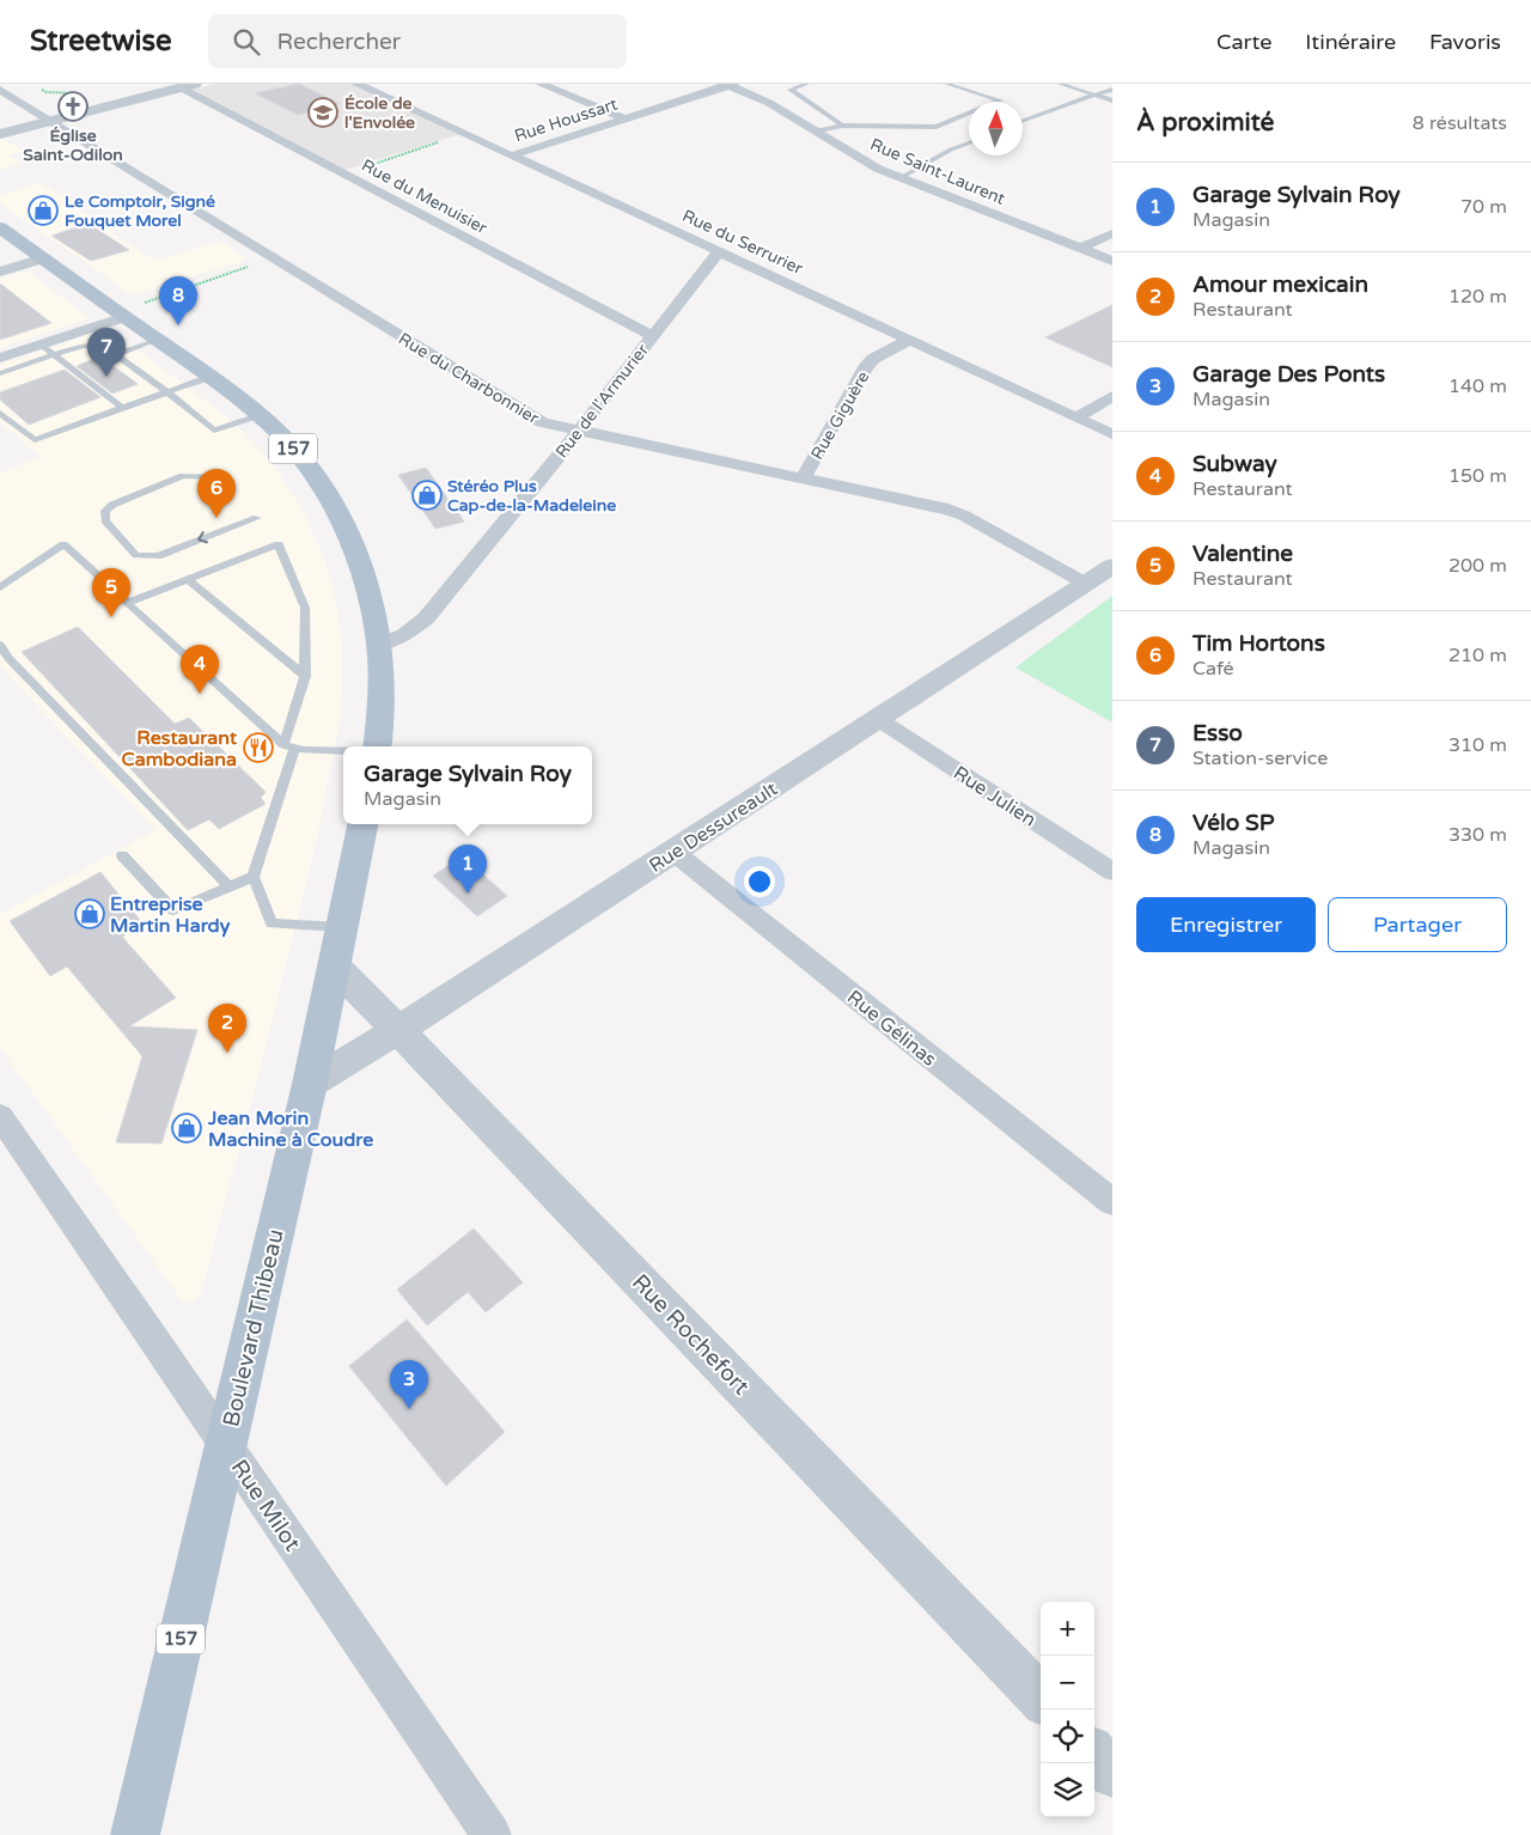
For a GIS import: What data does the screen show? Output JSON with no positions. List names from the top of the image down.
{
  "streets": {
    "main road": ["157", "Boulevard Thibeau"],
    "street": [
      "Rue Houssart",
      "Rue Saint-Laurent",
      "Rue du Menuisier",
      "Rue du Serrurier",
      "Rue du Charbonnier",
      "Rue de l'Armurier",
      "Rue Giguère",
      "Rue Julien",
      "Rue Dessureault",
      "Rue Gélinas",
      "Rue Rochefort",
      "Rue Milot"
    ]
  },
  "crossings": [
    ["Rue Houssart", "Rue Saint-Laurent"],
    ["Rue Houssart", "Rue du Serrurier"],
    ["Rue du Menuisier", "Rue de l'Armurier"],
    ["Rue du Serrurier", "Rue de l'Armurier"],
    ["Rue du Serrurier", "Rue Giguère"],
    ["Rue du Charbonnier", "Rue de l'Armurier"],
    ["Rue du Charbonnier", "Rue Giguère"],
    ["Rue du Charbonnier", "Rue Dessureault"],
    ["Rue de l'Armurier", "157"],
    ["Rue Julien", "Rue Dessureault"],
    ["Rue Dessureault", "Rue Gélinas"],
    ["Rue Dessureault", "Boulevard Thibeau"],
    ["Rue Dessureault", "Rue Rochefort"],
    ["Boulevard Thibeau", "Rue Rochefort"],
    ["Boulevard Thibeau", "Rue Milot"]
  ],
  "places": {
    "church": ["Église Saint-Odilon"],
    "school or university": ["École de l'Envolée"],
    "shop": [
      "Le Comptoir, Signé Fouquet Morel",
      "Stéréo Plus Cap-de-la-Madeleine",
      "Entreprise Martin Hardy",
      "Jean Morin Machine à Coudre"
    ],
    "restaurant": ["Restaurant Cambodiana"]
  },
  "north": "top",
  "page": {
    "header": "Streetwise",
    "search": "Rechercher",
    "nav": ["Carte", "Itinéraire", "Favoris"],
    "heading": ["À proximité", "8 résultats"],
    "list": [
      {
        "mark": "1",
        "name": "Garage Sylvain Roy",
        "note": "Magasin",
        "value": "70 m"
      },
      {
        "mark": "2",
        "name": "Amour mexicain",
        "note": "Restaurant",
        "value": "120 m"
      },
      {
        "mark": "3",
        "name": "Garage Des Ponts",
        "note": "Magasin",
        "value": "140 m"
      },
      {
        "mark": "4",
        "name": "Subway",
        "note": "Restaurant",
        "value": "150 m"
      },
      {
        "mark": "5",
        "name": "Valentine",
        "note": "Restaurant",
        "value": "200 m"
      },
      {
        "mark": "6",
        "name": "Tim Hortons",
        "note": "Café",
        "value": "210 m"
      },
      {
        "mark": "7",
        "name": "Esso",
        "note": "Station-service",
        "value": "310 m"
      },
      {
        "mark": "8",
        "name": "Vélo SP",
        "note": "Magasin",
        "value": "330 m"
      }
    ],
    "pins": [
      "8",
      "7",
      "6",
      "5",
      "4",
      "1",
      "2",
      "3"
    ],
    "popup": ["Garage Sylvain Roy", "Magasin"],
    "buttons": ["Enregistrer", "Partager"],
    "map_buttons": ["+", "−"]
  }
}
